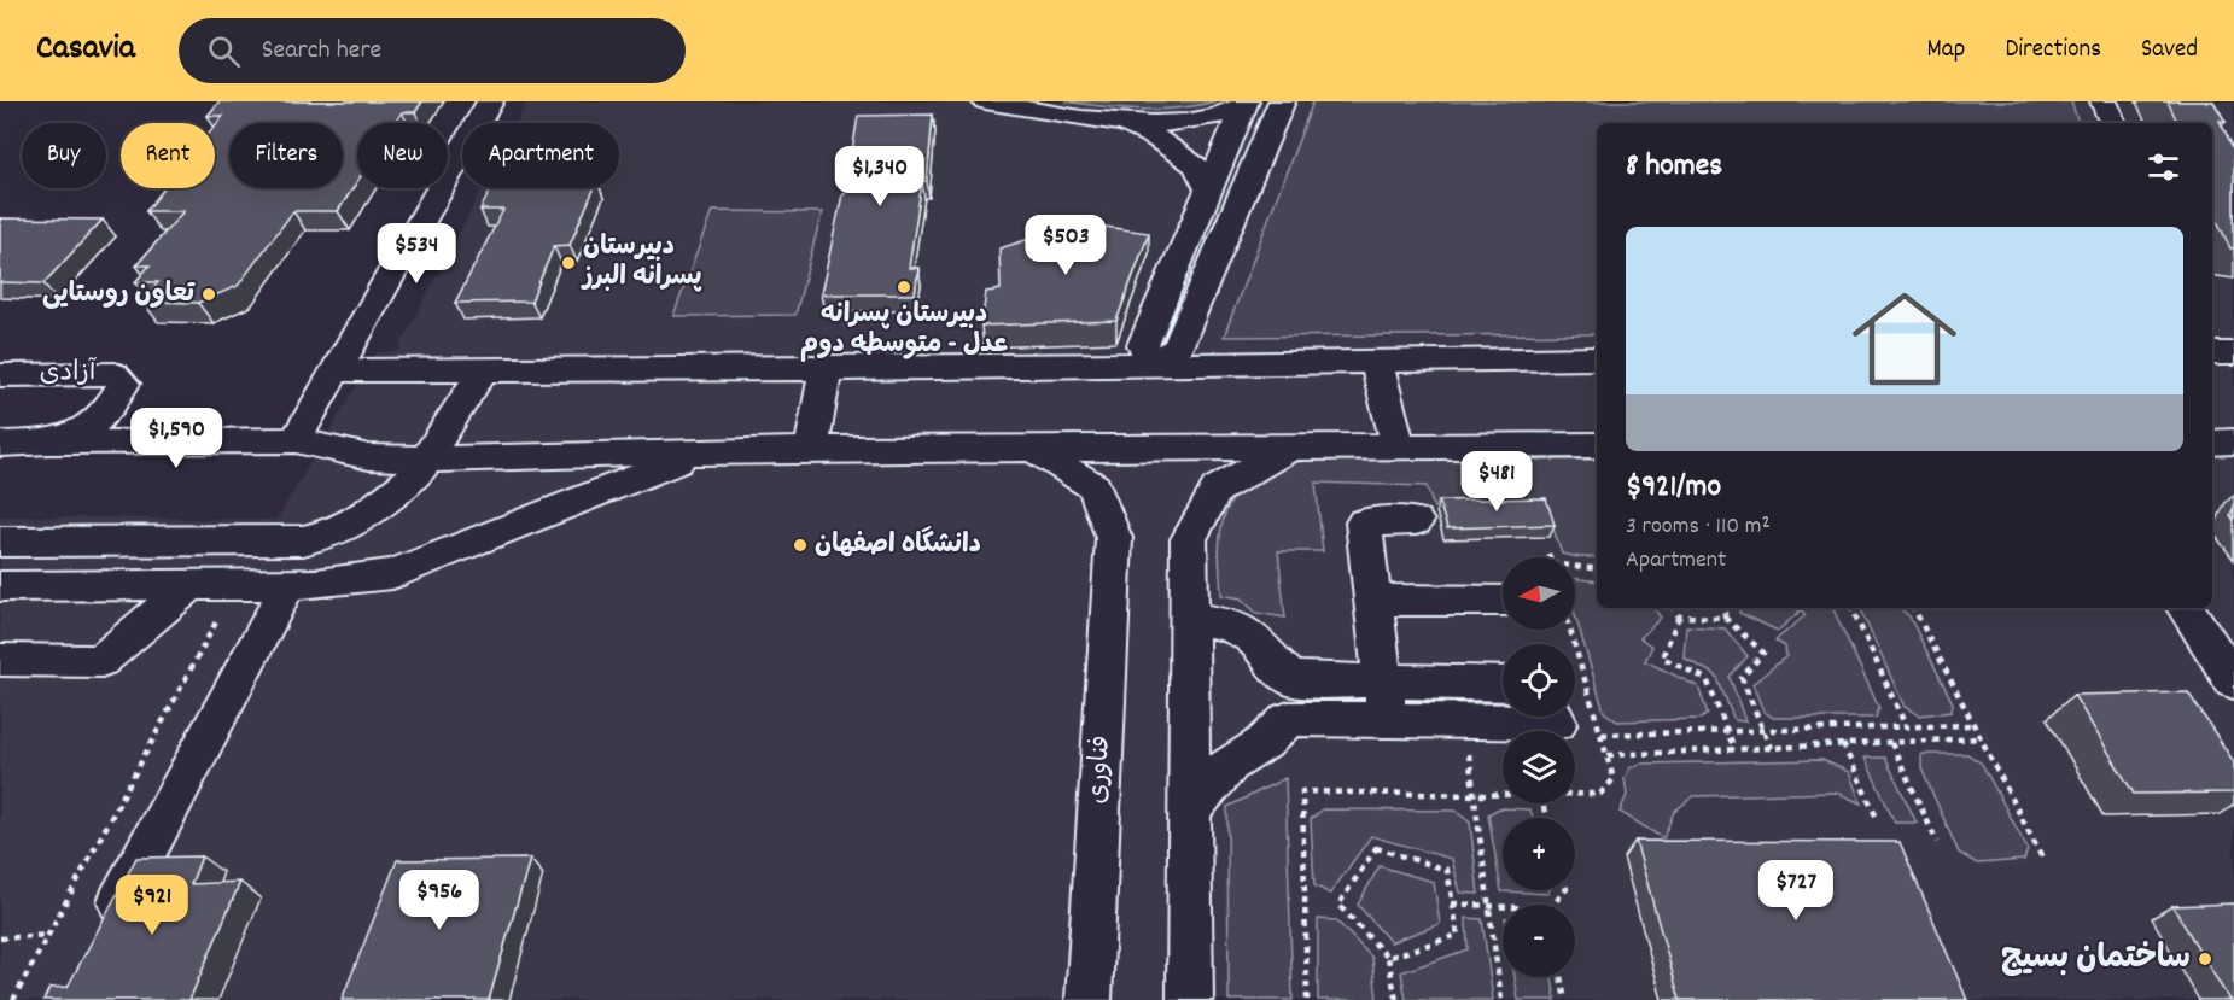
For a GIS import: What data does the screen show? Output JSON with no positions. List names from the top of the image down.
{
  "streets": {
    "street": ["آزادی", "فناوری"]
  },
  "places": [
    "دبیرستان پسرانه البرز",
    "دبیرستان پسرانه عدل - متوسطه دوم",
    "تعاون روستایی",
    "دانشگاه اصفهان",
    "ساختمان بسیج"
  ],
  "north": "left",
  "page": {
    "header": "Casavia",
    "search": "Search here",
    "nav": ["Map", "Directions", "Saved"],
    "chip": [
      "Buy",
      "Rent",
      "Filters",
      "New",
      "Apartment"
    ],
    "heading": "8 homes",
    "price": [
      "$1,340",
      "$503",
      "$534",
      "$1,590",
      "$481",
      "$727",
      "$956",
      "$921"
    ],
    "list": [
      {
        "name": "$921/mo",
        "note": "3 rooms · 110 m² · Apartment"
      }
    ],
    "map_buttons": ["+", "−"]
  }
}
